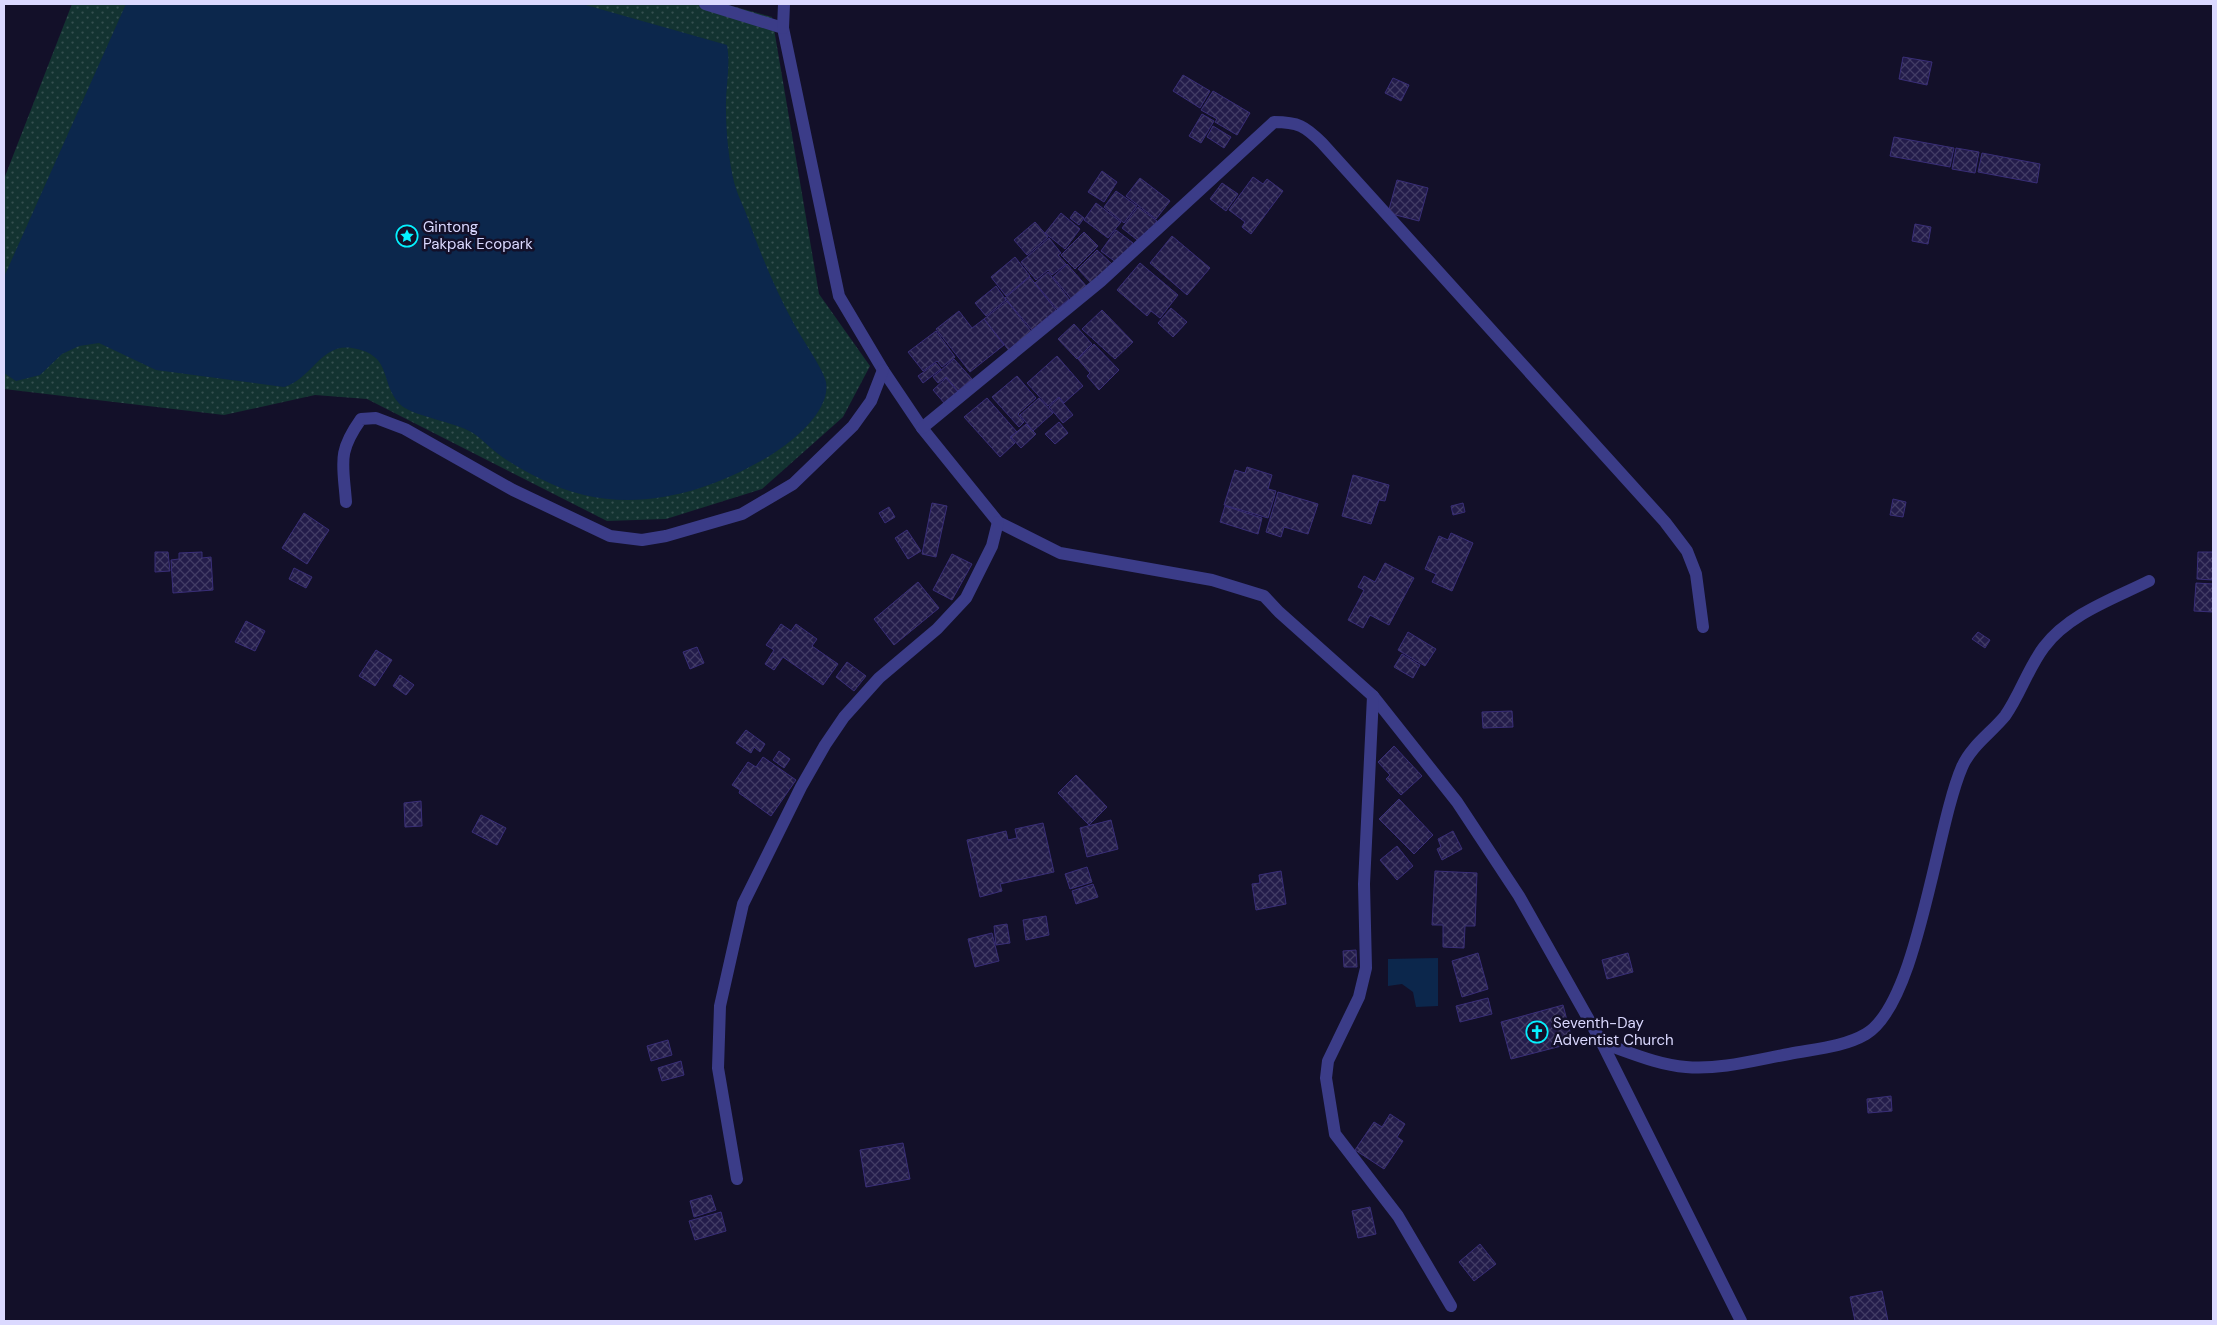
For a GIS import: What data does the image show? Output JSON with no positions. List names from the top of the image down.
{
  "places": {
    "place": ["Gintong Pakpak Ecopark"],
    "church": ["Seventh-Day Adventist Church"]
  }
}
